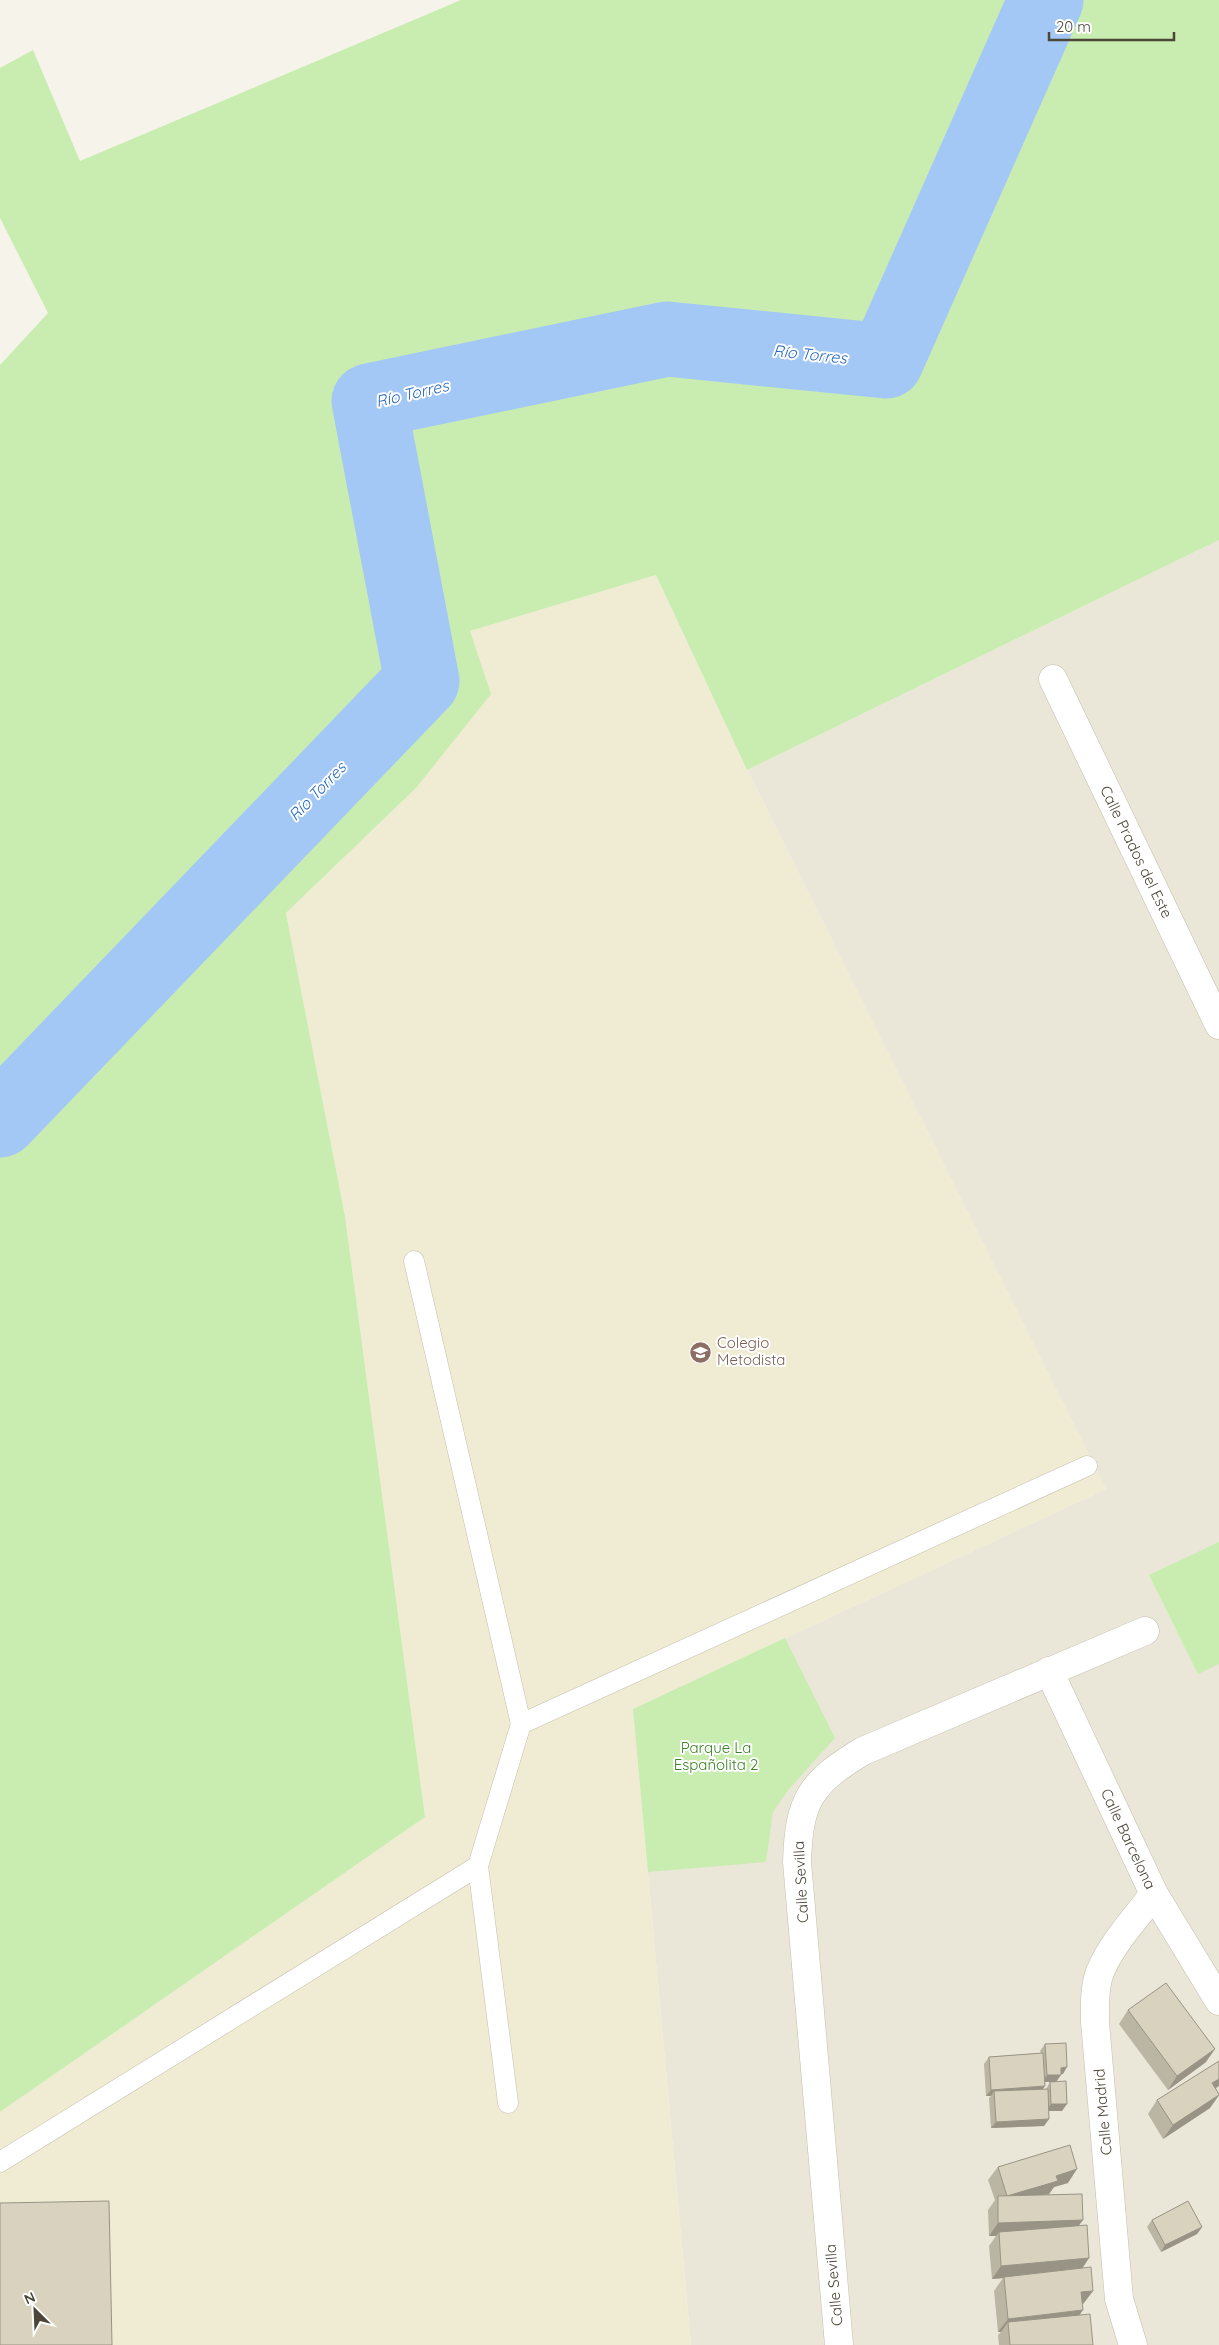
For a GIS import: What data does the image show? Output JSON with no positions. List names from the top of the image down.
{
  "streets": {
    "street": [
      "Calle Prados del Este",
      "Calle Barcelona",
      "Calle Sevilla",
      "Calle Madrid"
    ]
  },
  "crossings": [
    ["Calle Barcelona", "Calle Sevilla"],
    ["Calle Barcelona", "Calle Madrid"]
  ],
  "water": ["Río Torres"],
  "parks": ["Parque La Españolita 2"],
  "places": {
    "school or university": ["Colegio Metodista"]
  },
  "scale_bar": "20 m",
  "north": "top left"
}
